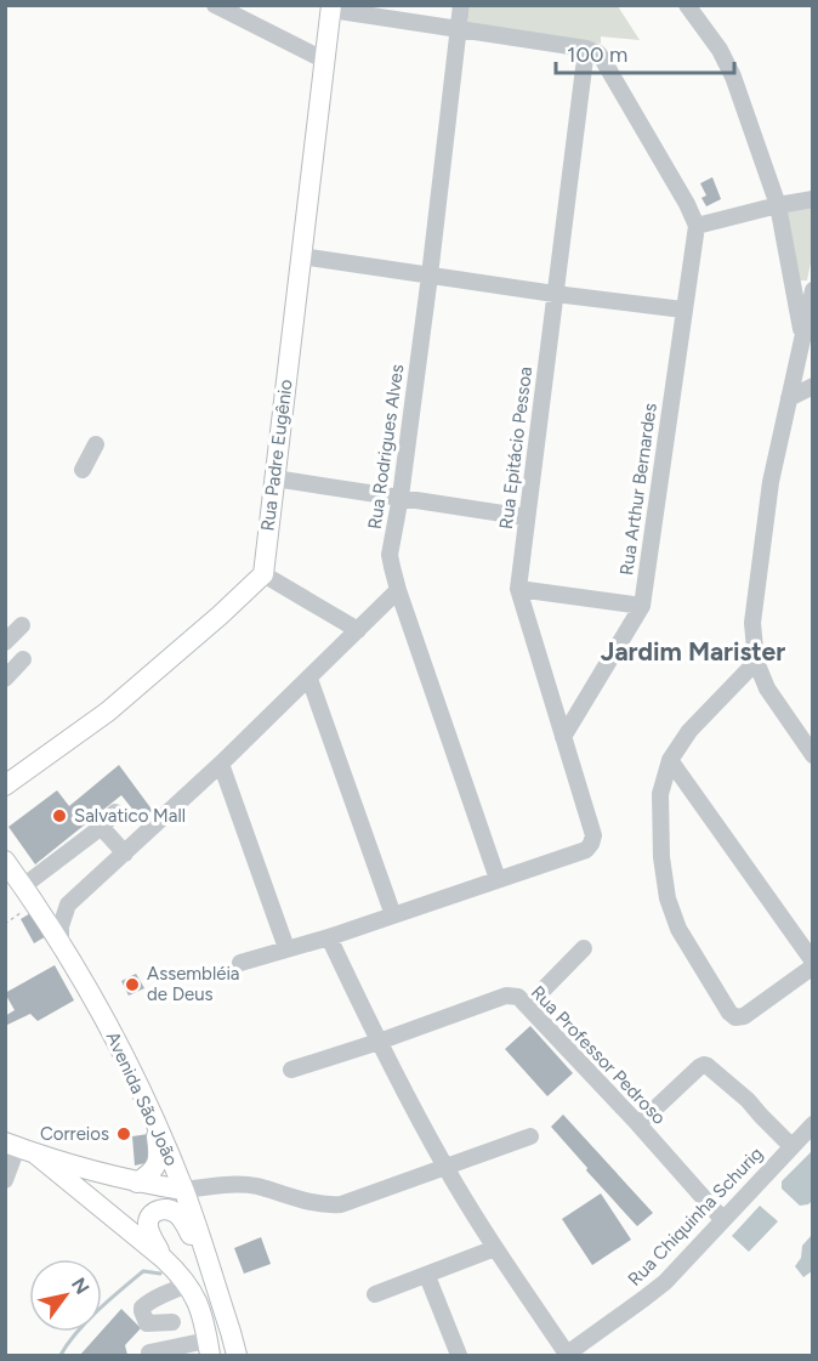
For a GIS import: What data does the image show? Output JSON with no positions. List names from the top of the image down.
{
  "streets": {
    "main road": ["Rua Padre Eugênio", "Avenida São João"],
    "street": [
      "Rua Rodrigues Alves",
      "Rua Epitácio Pessoa",
      "Rua Arthur Bernardes",
      "Rua Professor Pedroso",
      "Rua Chiquinha Schurig"
    ]
  },
  "crossings": [
    ["Rua Rodrigues Alves", "Rua Epitácio Pessoa"],
    ["Rua Epitácio Pessoa", "Rua Arthur Bernardes"],
    ["Rua Professor Pedroso", "Rua Chiquinha Schurig"]
  ],
  "districts": ["Jardim Marister"],
  "places": ["Salvatico Mall", "Assembléia de Deus", "Correios"],
  "scale_bar": "100 m",
  "north": "top right"
}
